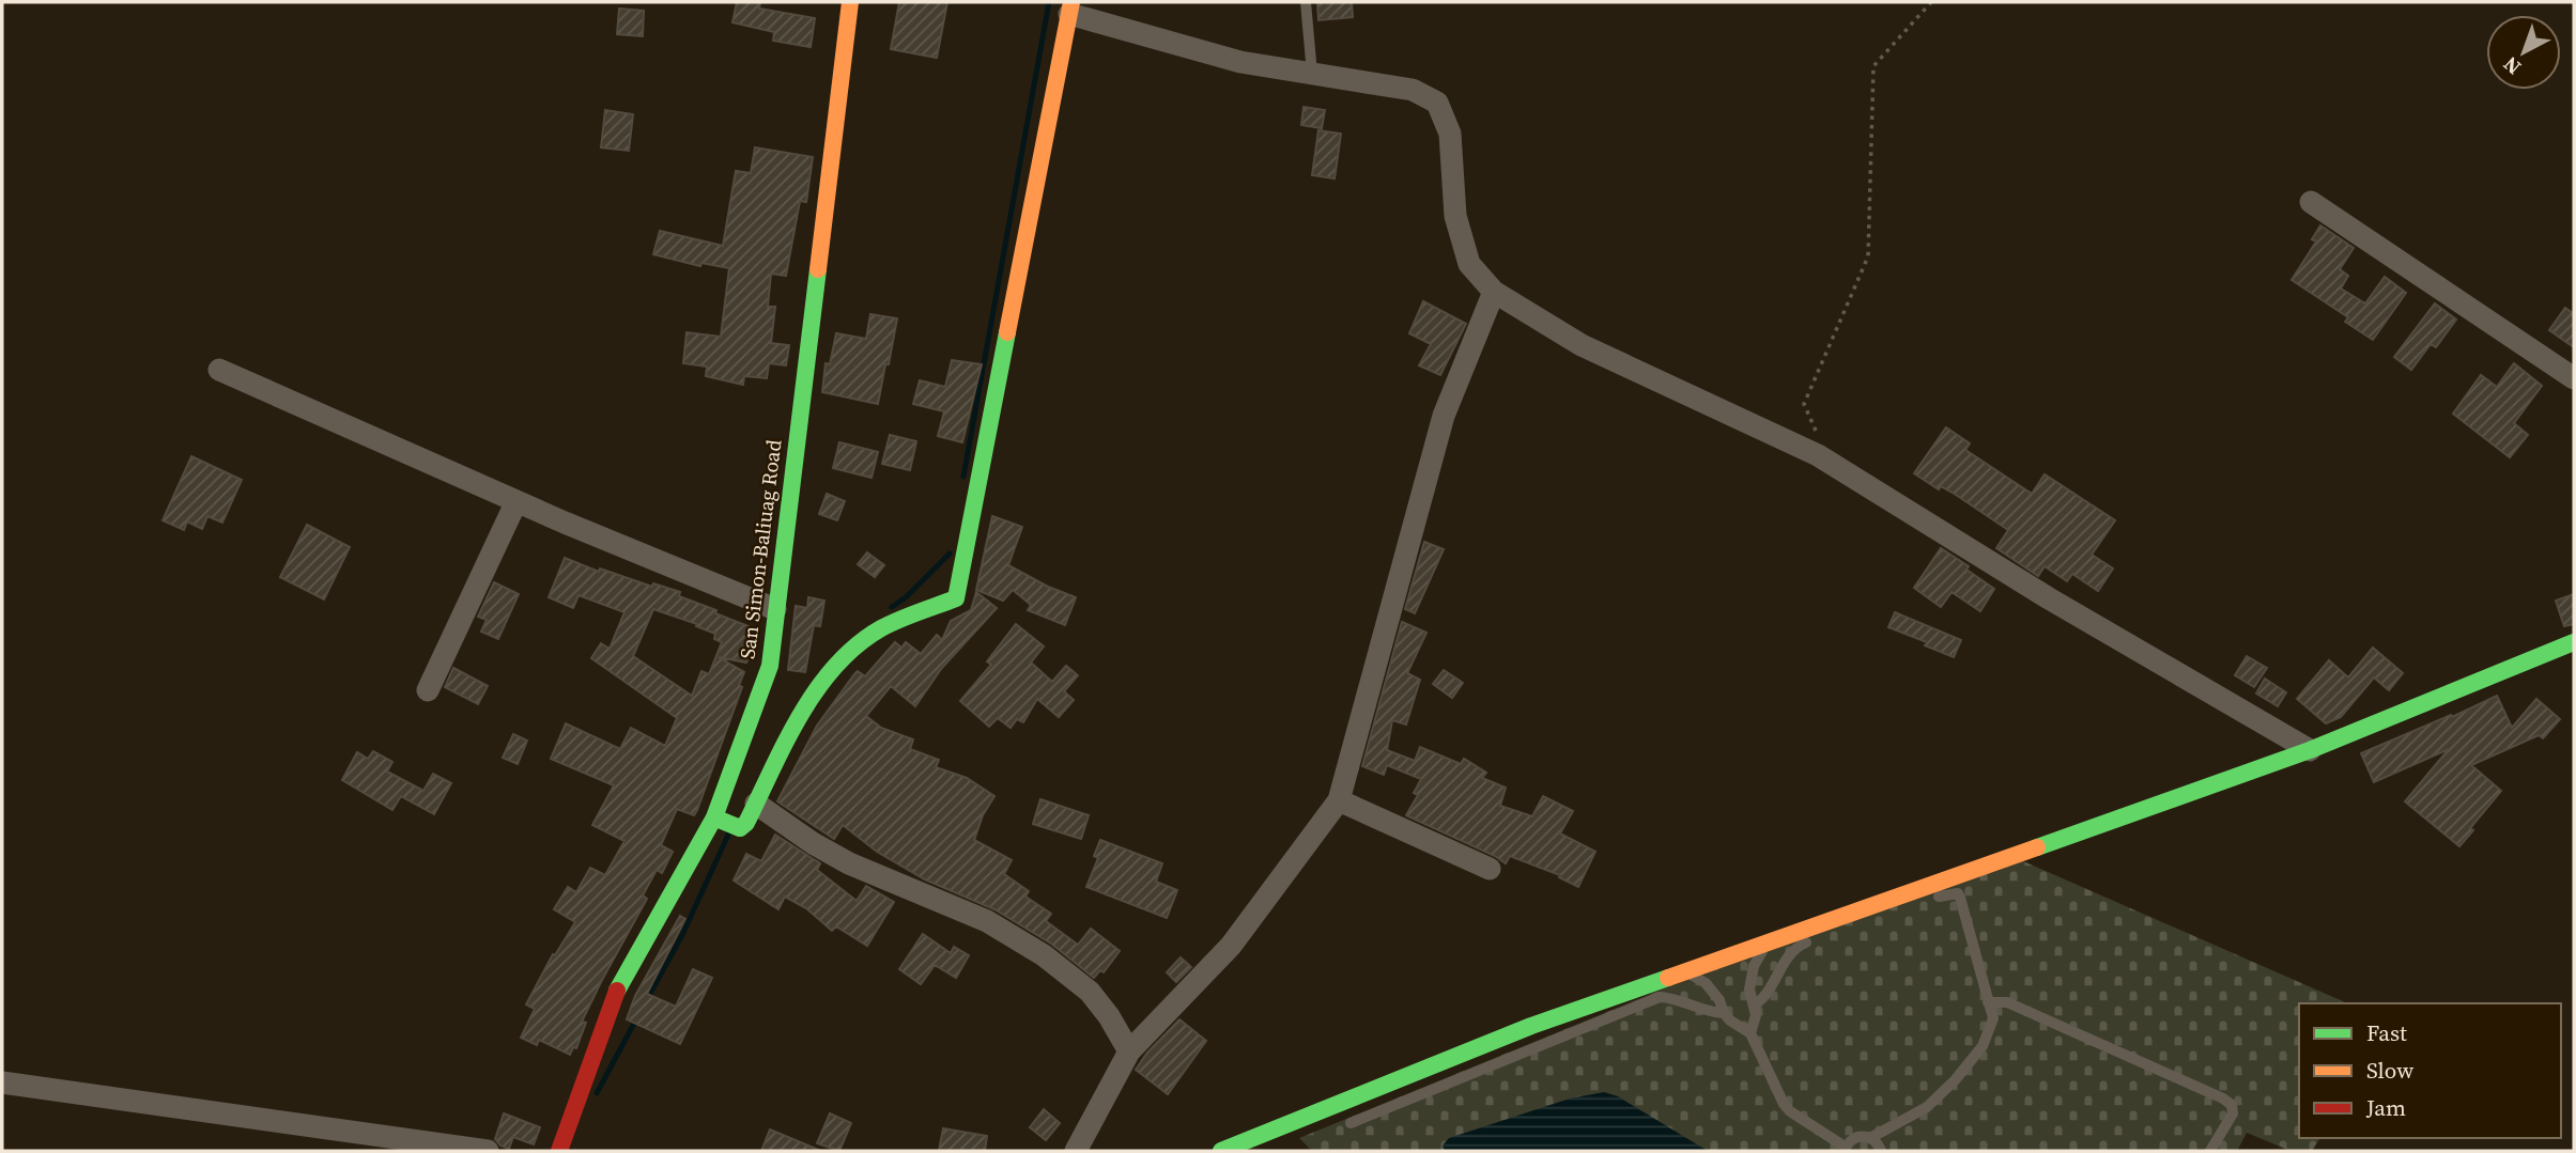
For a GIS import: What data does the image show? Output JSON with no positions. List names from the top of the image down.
{
  "streets": {
    "main road": ["San Simon-Baliuag Road"]
  },
  "legend": ["Fast", "Slow", "Jam"],
  "north": "bottom left"
}
